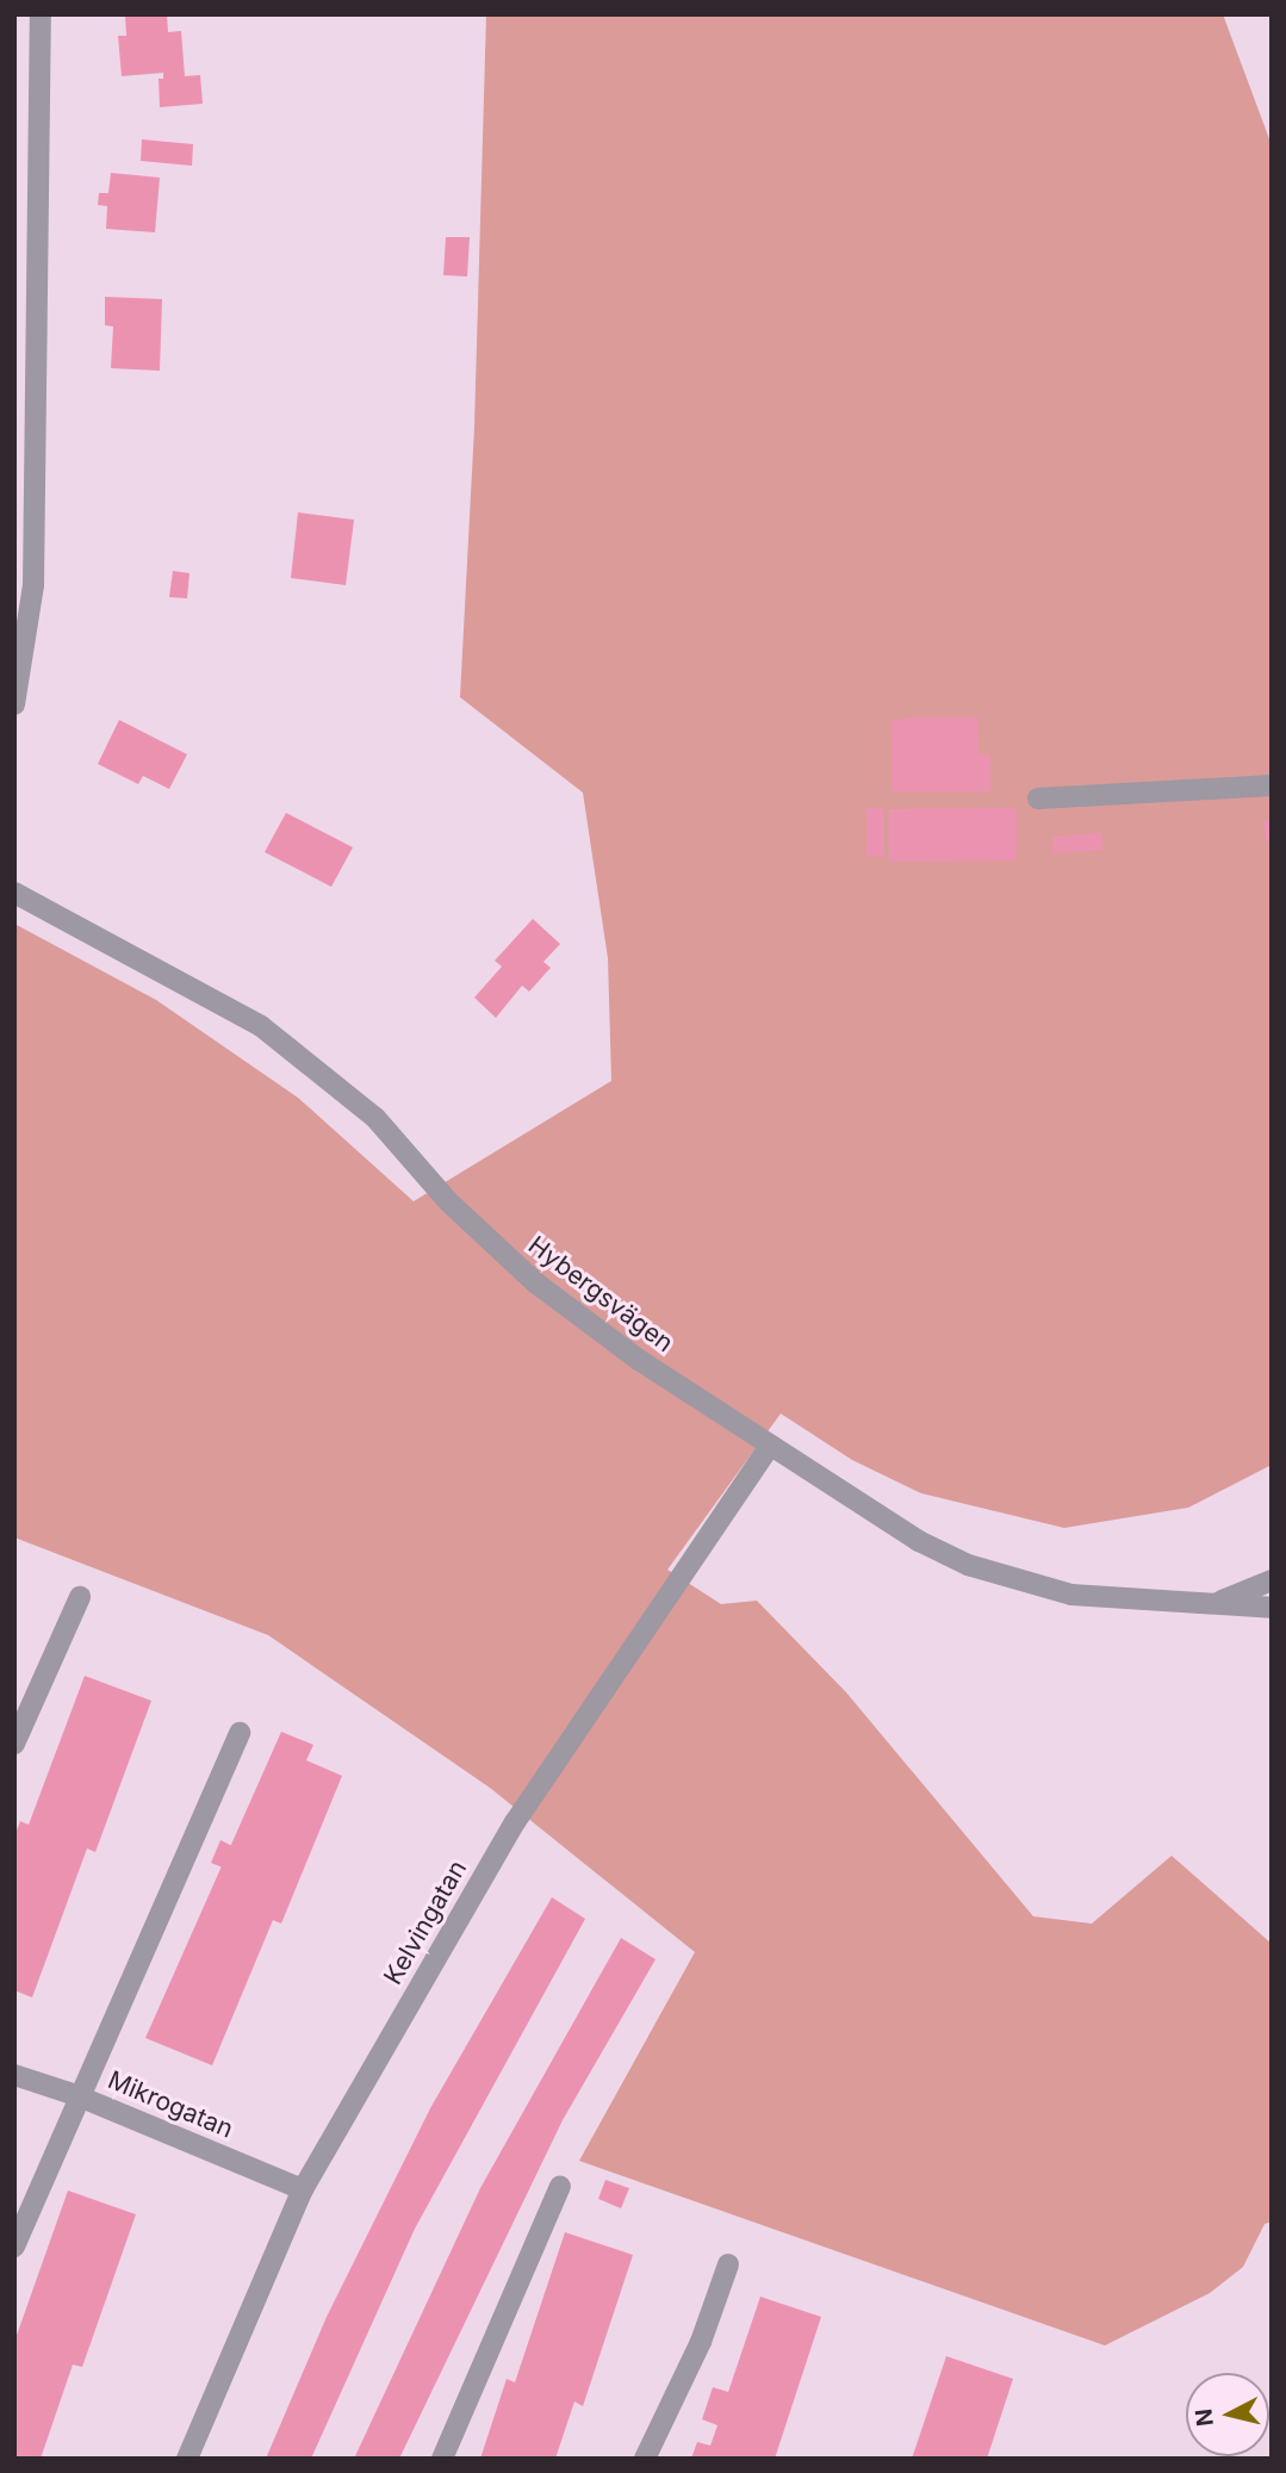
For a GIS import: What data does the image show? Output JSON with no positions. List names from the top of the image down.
{
  "streets": {
    "street": ["Hybergsvägen", "Kelvingatan", "Mikrogatan"]
  },
  "crossings": [
    ["Hybergsvägen", "Kelvingatan"],
    ["Kelvingatan", "Mikrogatan"]
  ],
  "north": "left"
}
